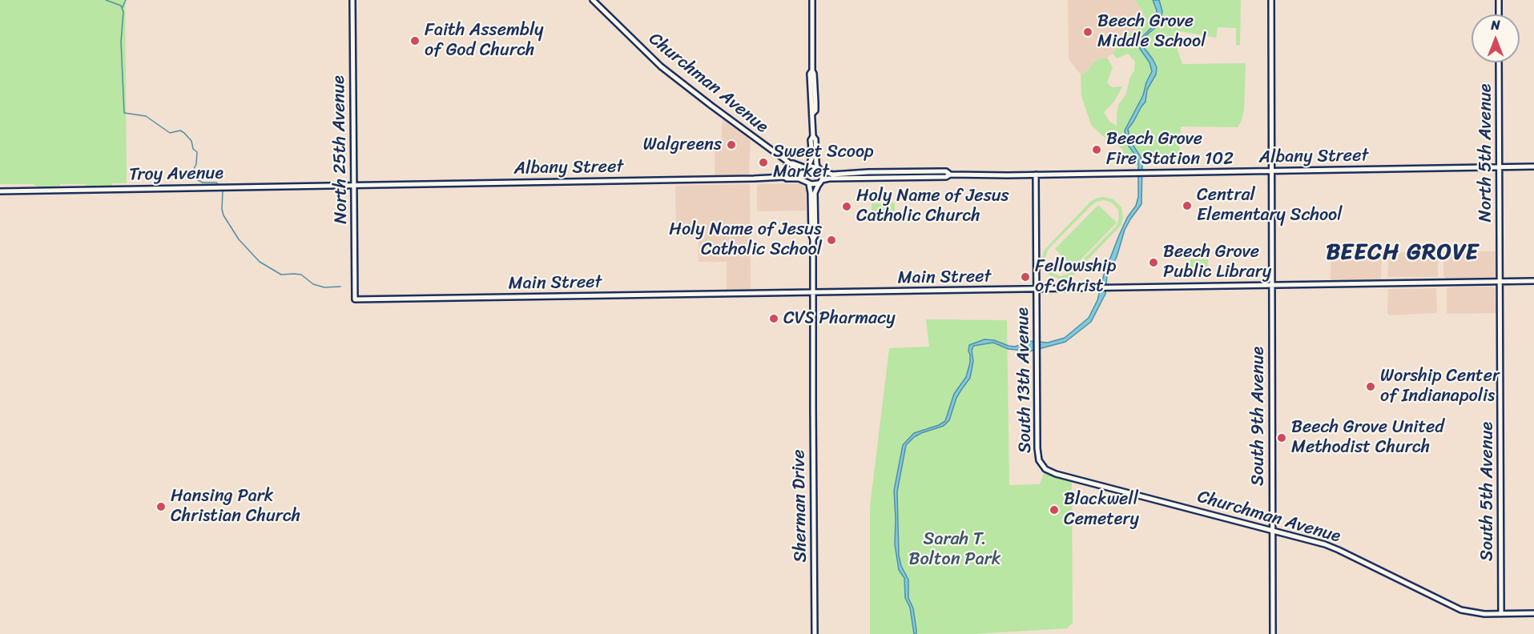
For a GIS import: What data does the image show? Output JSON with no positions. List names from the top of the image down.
{
  "streets": {
    "street": [
      "Churchman Avenue",
      "North 25th Avenue",
      "North 5th Avenue",
      "Albany Street",
      "Troy Avenue",
      "Main Street",
      "South 13th Avenue",
      "South 9th Avenue",
      "South 5th Avenue",
      "Sherman Drive"
    ]
  },
  "crossings": [
    ["Churchman Avenue", "Albany Street"],
    ["Churchman Avenue", "South 13th Avenue"],
    ["Churchman Avenue", "South 9th Avenue"],
    ["Churchman Avenue", "South 5th Avenue"],
    ["North 25th Avenue", "Albany Street"],
    ["North 25th Avenue", "Troy Avenue"],
    ["North 25th Avenue", "Main Street"],
    ["North 5th Avenue", "Albany Street"],
    ["North 5th Avenue", "Main Street"],
    ["North 5th Avenue", "South 5th Avenue"],
    ["Albany Street", "Troy Avenue"],
    ["Albany Street", "South 13th Avenue"],
    ["Albany Street", "South 9th Avenue"],
    ["Main Street", "South 13th Avenue"],
    ["Main Street", "South 9th Avenue"],
    ["Main Street", "South 5th Avenue"],
    ["Main Street", "Sherman Drive"]
  ],
  "districts": ["BEECH GROVE"],
  "parks": ["Sarah T. Bolton Park"],
  "places": [
    "Beech Grove Middle School",
    "Faith Assembly of God Church",
    "Walgreens",
    "Beech Grove Fire Station 102",
    "Sweet Scoop Market",
    "Central Elementary School",
    "Holy Name of Jesus Catholic Church",
    "Holy Name of Jesus Catholic School",
    "Beech Grove Public Library",
    "Fellowship of Christ",
    "CVS Pharmacy",
    "Worship Center of Indianapolis",
    "Beech Grove United Methodist Church",
    "Hansing Park Christian Church",
    "Blackwell Cemetery"
  ],
  "north": "top"
}
